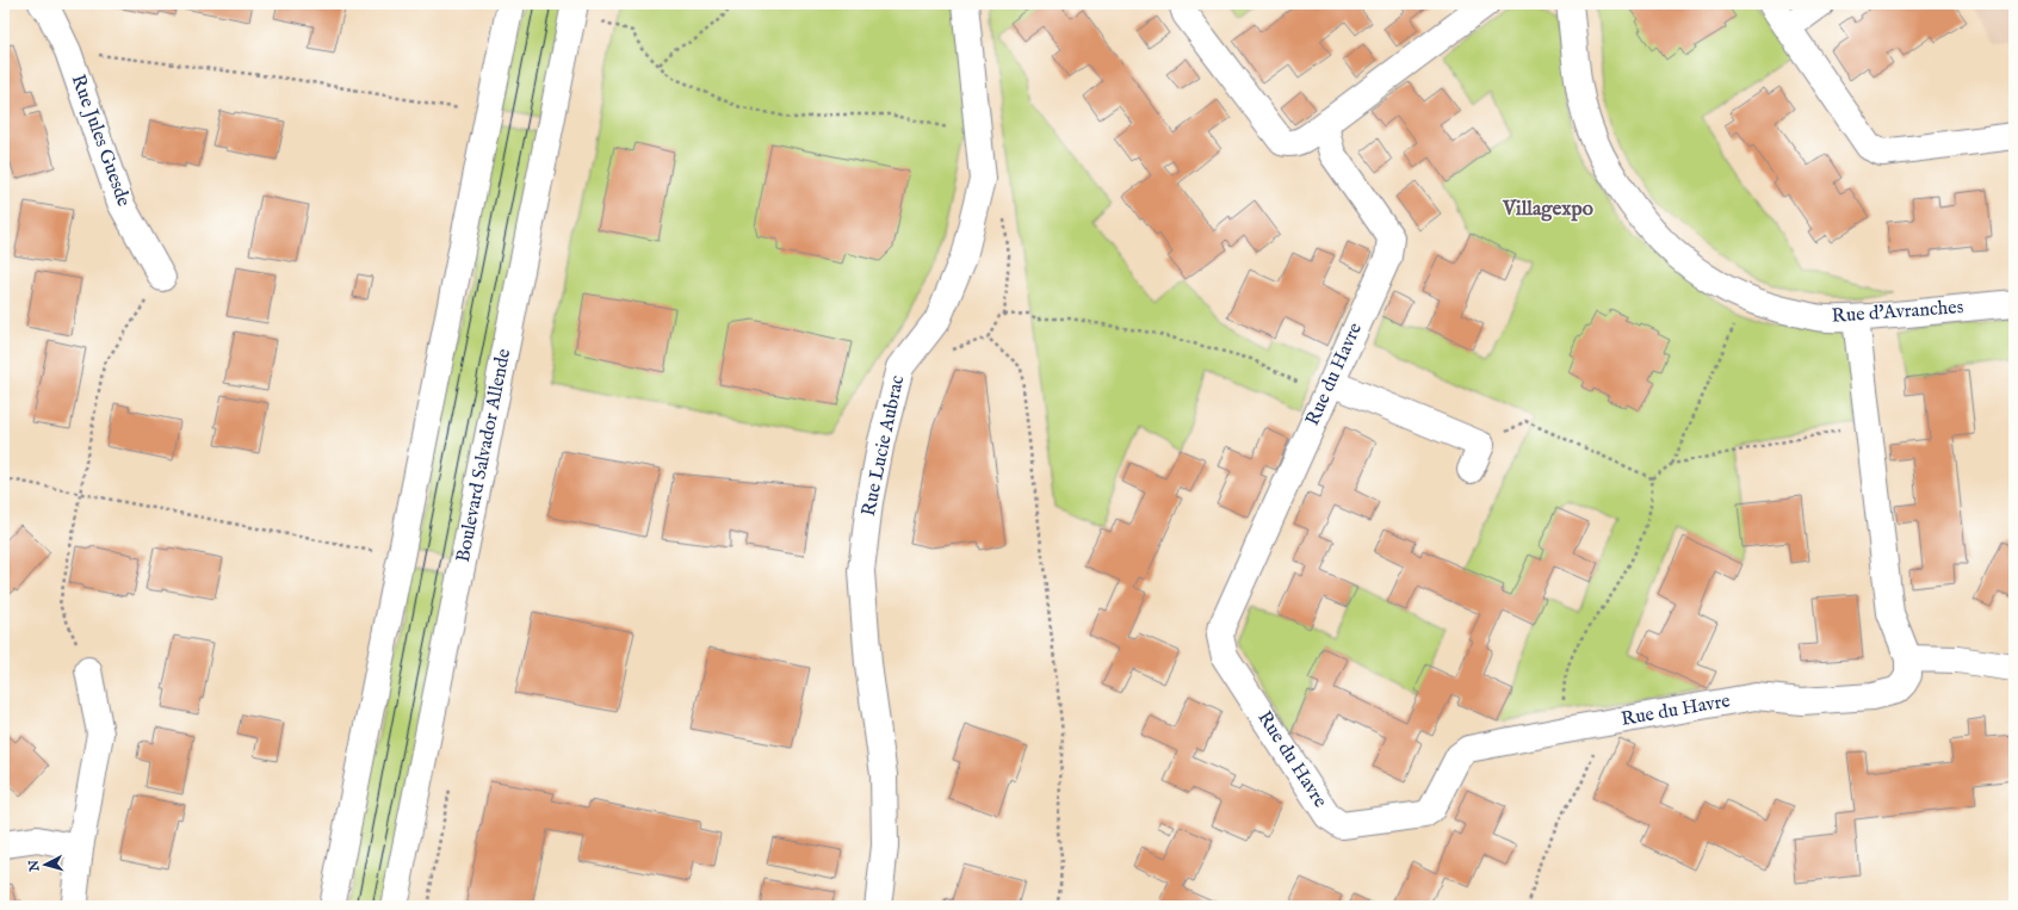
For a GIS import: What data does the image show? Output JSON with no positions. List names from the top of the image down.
{
  "streets": {
    "street": [
      "Rue Jules Guesde",
      "Rue d'Avranches",
      "Rue du Havre",
      "Rue Lucie Aubrac",
      "Boulevard Salvador Allende"
    ]
  },
  "districts": ["Villagexpo"],
  "north": "left"
}
